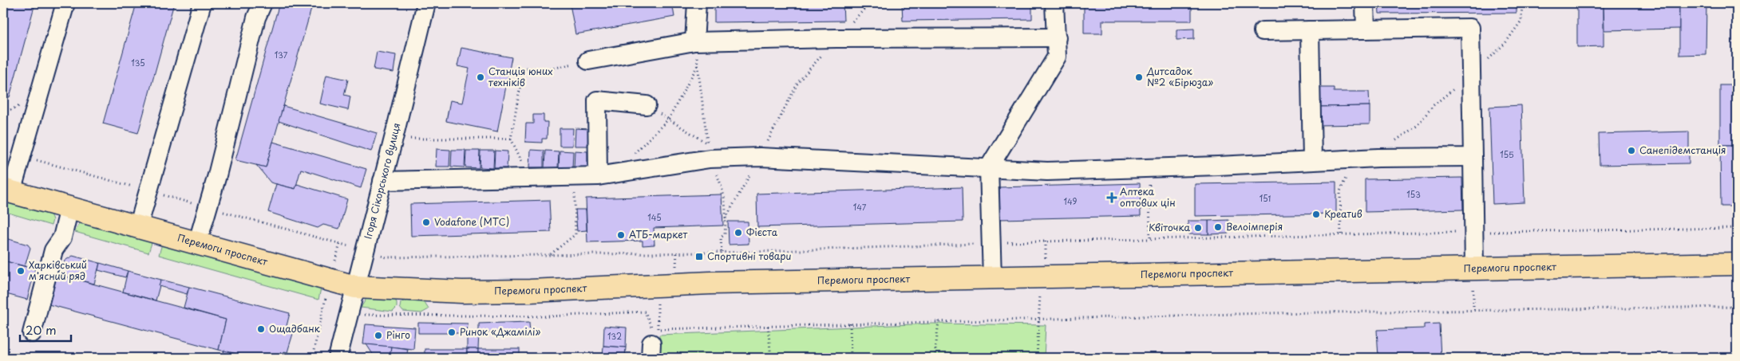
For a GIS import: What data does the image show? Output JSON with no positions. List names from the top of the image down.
{
  "streets": {
    "main road": ["Перемоги проспект"],
    "street": ["Ігоря Сікорського вулиця"]
  },
  "crossings": [
    ["Ігоря Сікорського вулиця", "Перемоги проспект"]
  ],
  "places": {
    "other": [
      "Станція юних техніків",
      "Дитсадок №2 «Бірюза»",
      "Санепідемстанція",
      "Креатив",
      "Vodafone (МТС)",
      "Велоімперія",
      "Квіточка",
      "Фієста",
      "АТБ-маркет",
      "Харківський м'ясний ряд",
      "Ощадбанк",
      "Ринок «Джамілі»",
      "Рінго"
    ],
    "health": ["Аптека оптових цін"],
    "transit": ["Спортивні товари"]
  },
  "house_numbers": [
    "137",
    "135",
    "155",
    "153",
    "151",
    "149",
    "147",
    "145",
    "132"
  ],
  "scale_bar": "20 m"
}
